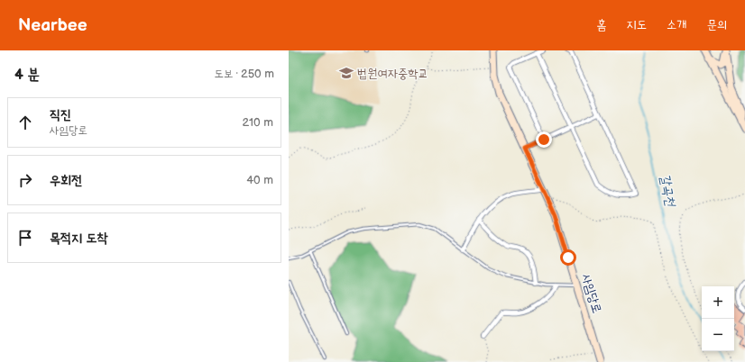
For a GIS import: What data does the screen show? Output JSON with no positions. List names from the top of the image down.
{
  "streets": {
    "main road": ["사임당로"]
  },
  "water": ["갈곡천"],
  "places": {
    "school or university": ["법원여자중학교"]
  },
  "page": {
    "header": "Nearbee",
    "nav": [
      "홈",
      "지도",
      "소개",
      "문의"
    ],
    "heading": ["4 분", "도보 · 250 m"],
    "list": [
      ["직진", "사임당로", "210 m"],
      ["우회전", "40 m"],
      "목적지 도착"
    ],
    "map_buttons": ["+", "−"]
  }
}
